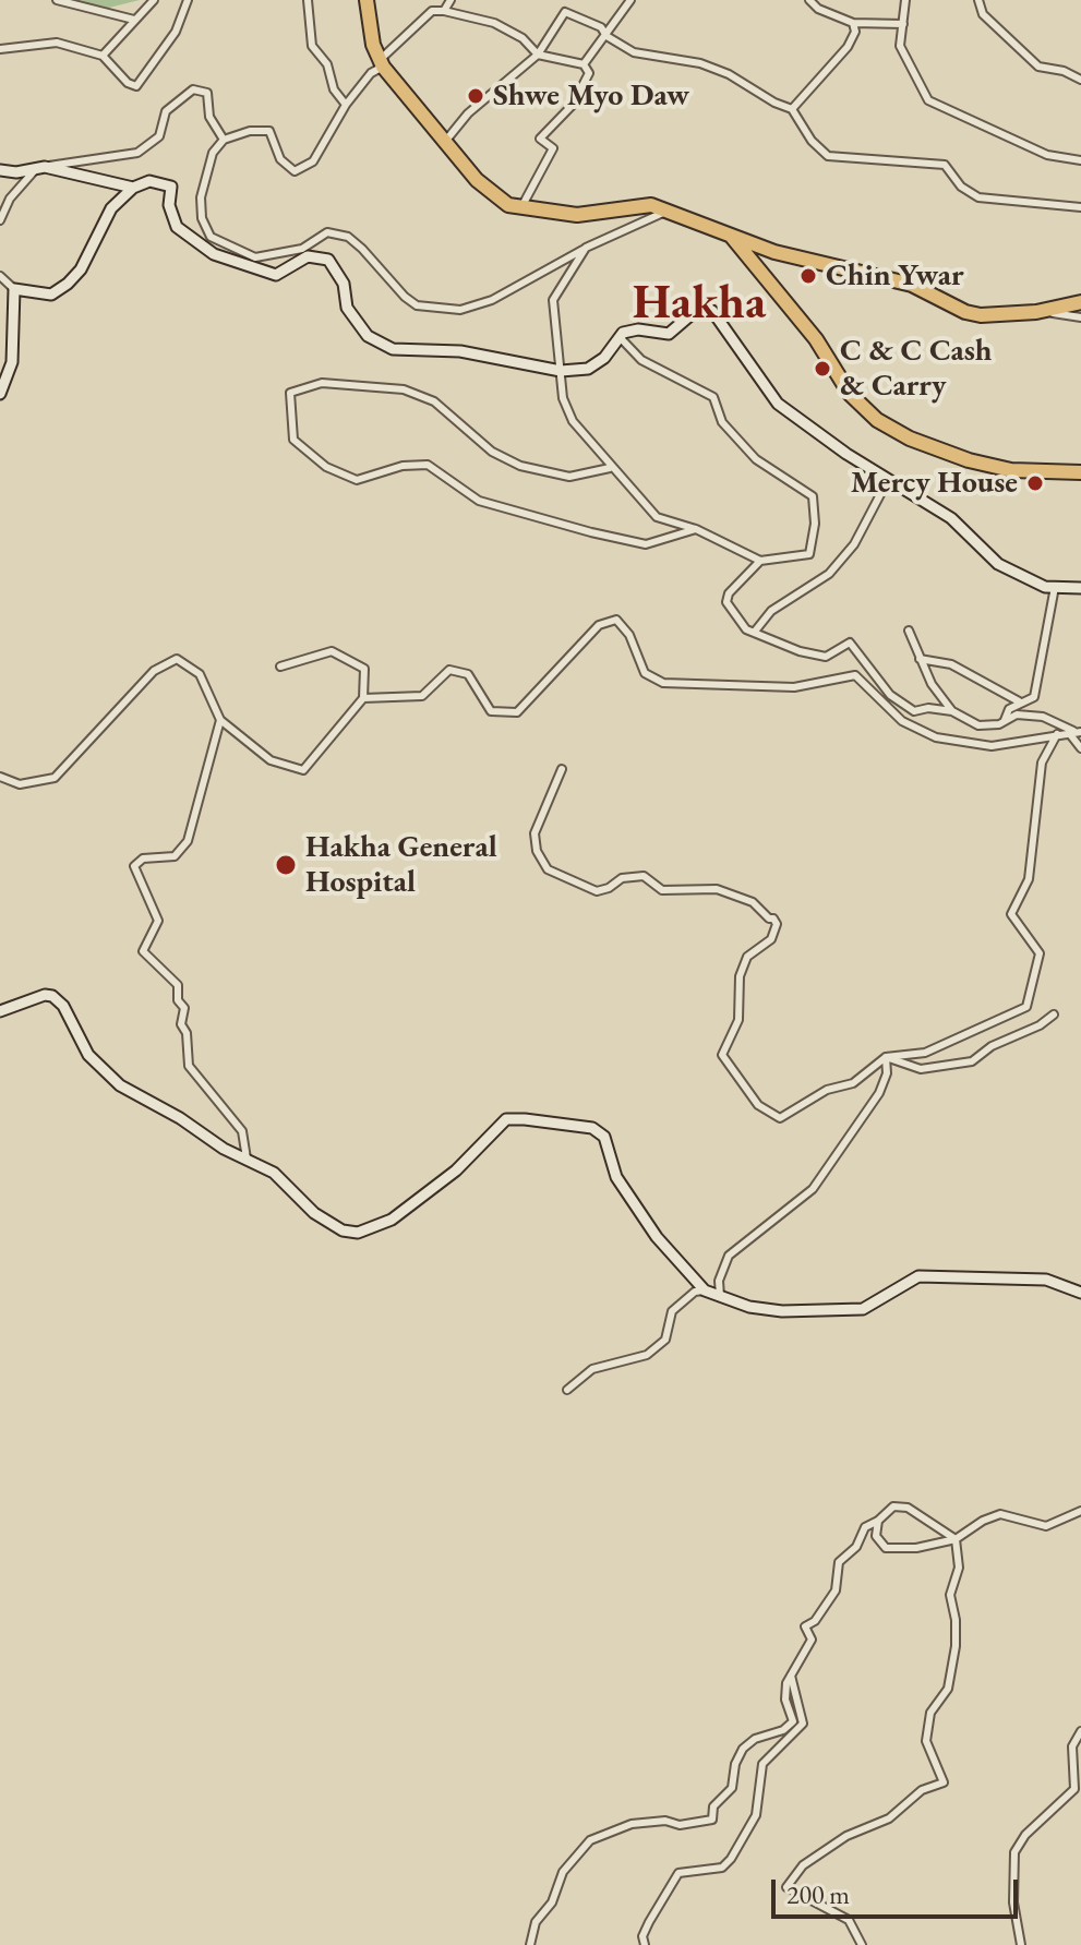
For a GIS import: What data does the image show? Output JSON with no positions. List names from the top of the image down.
{
  "districts": ["Hakha"],
  "places": [
    "Shwe Myo Daw",
    "Chin Ywar",
    "C & C Cash & Carry",
    "Mercy House",
    "Hakha General Hospital"
  ],
  "scale_bar": "200 m"
}
